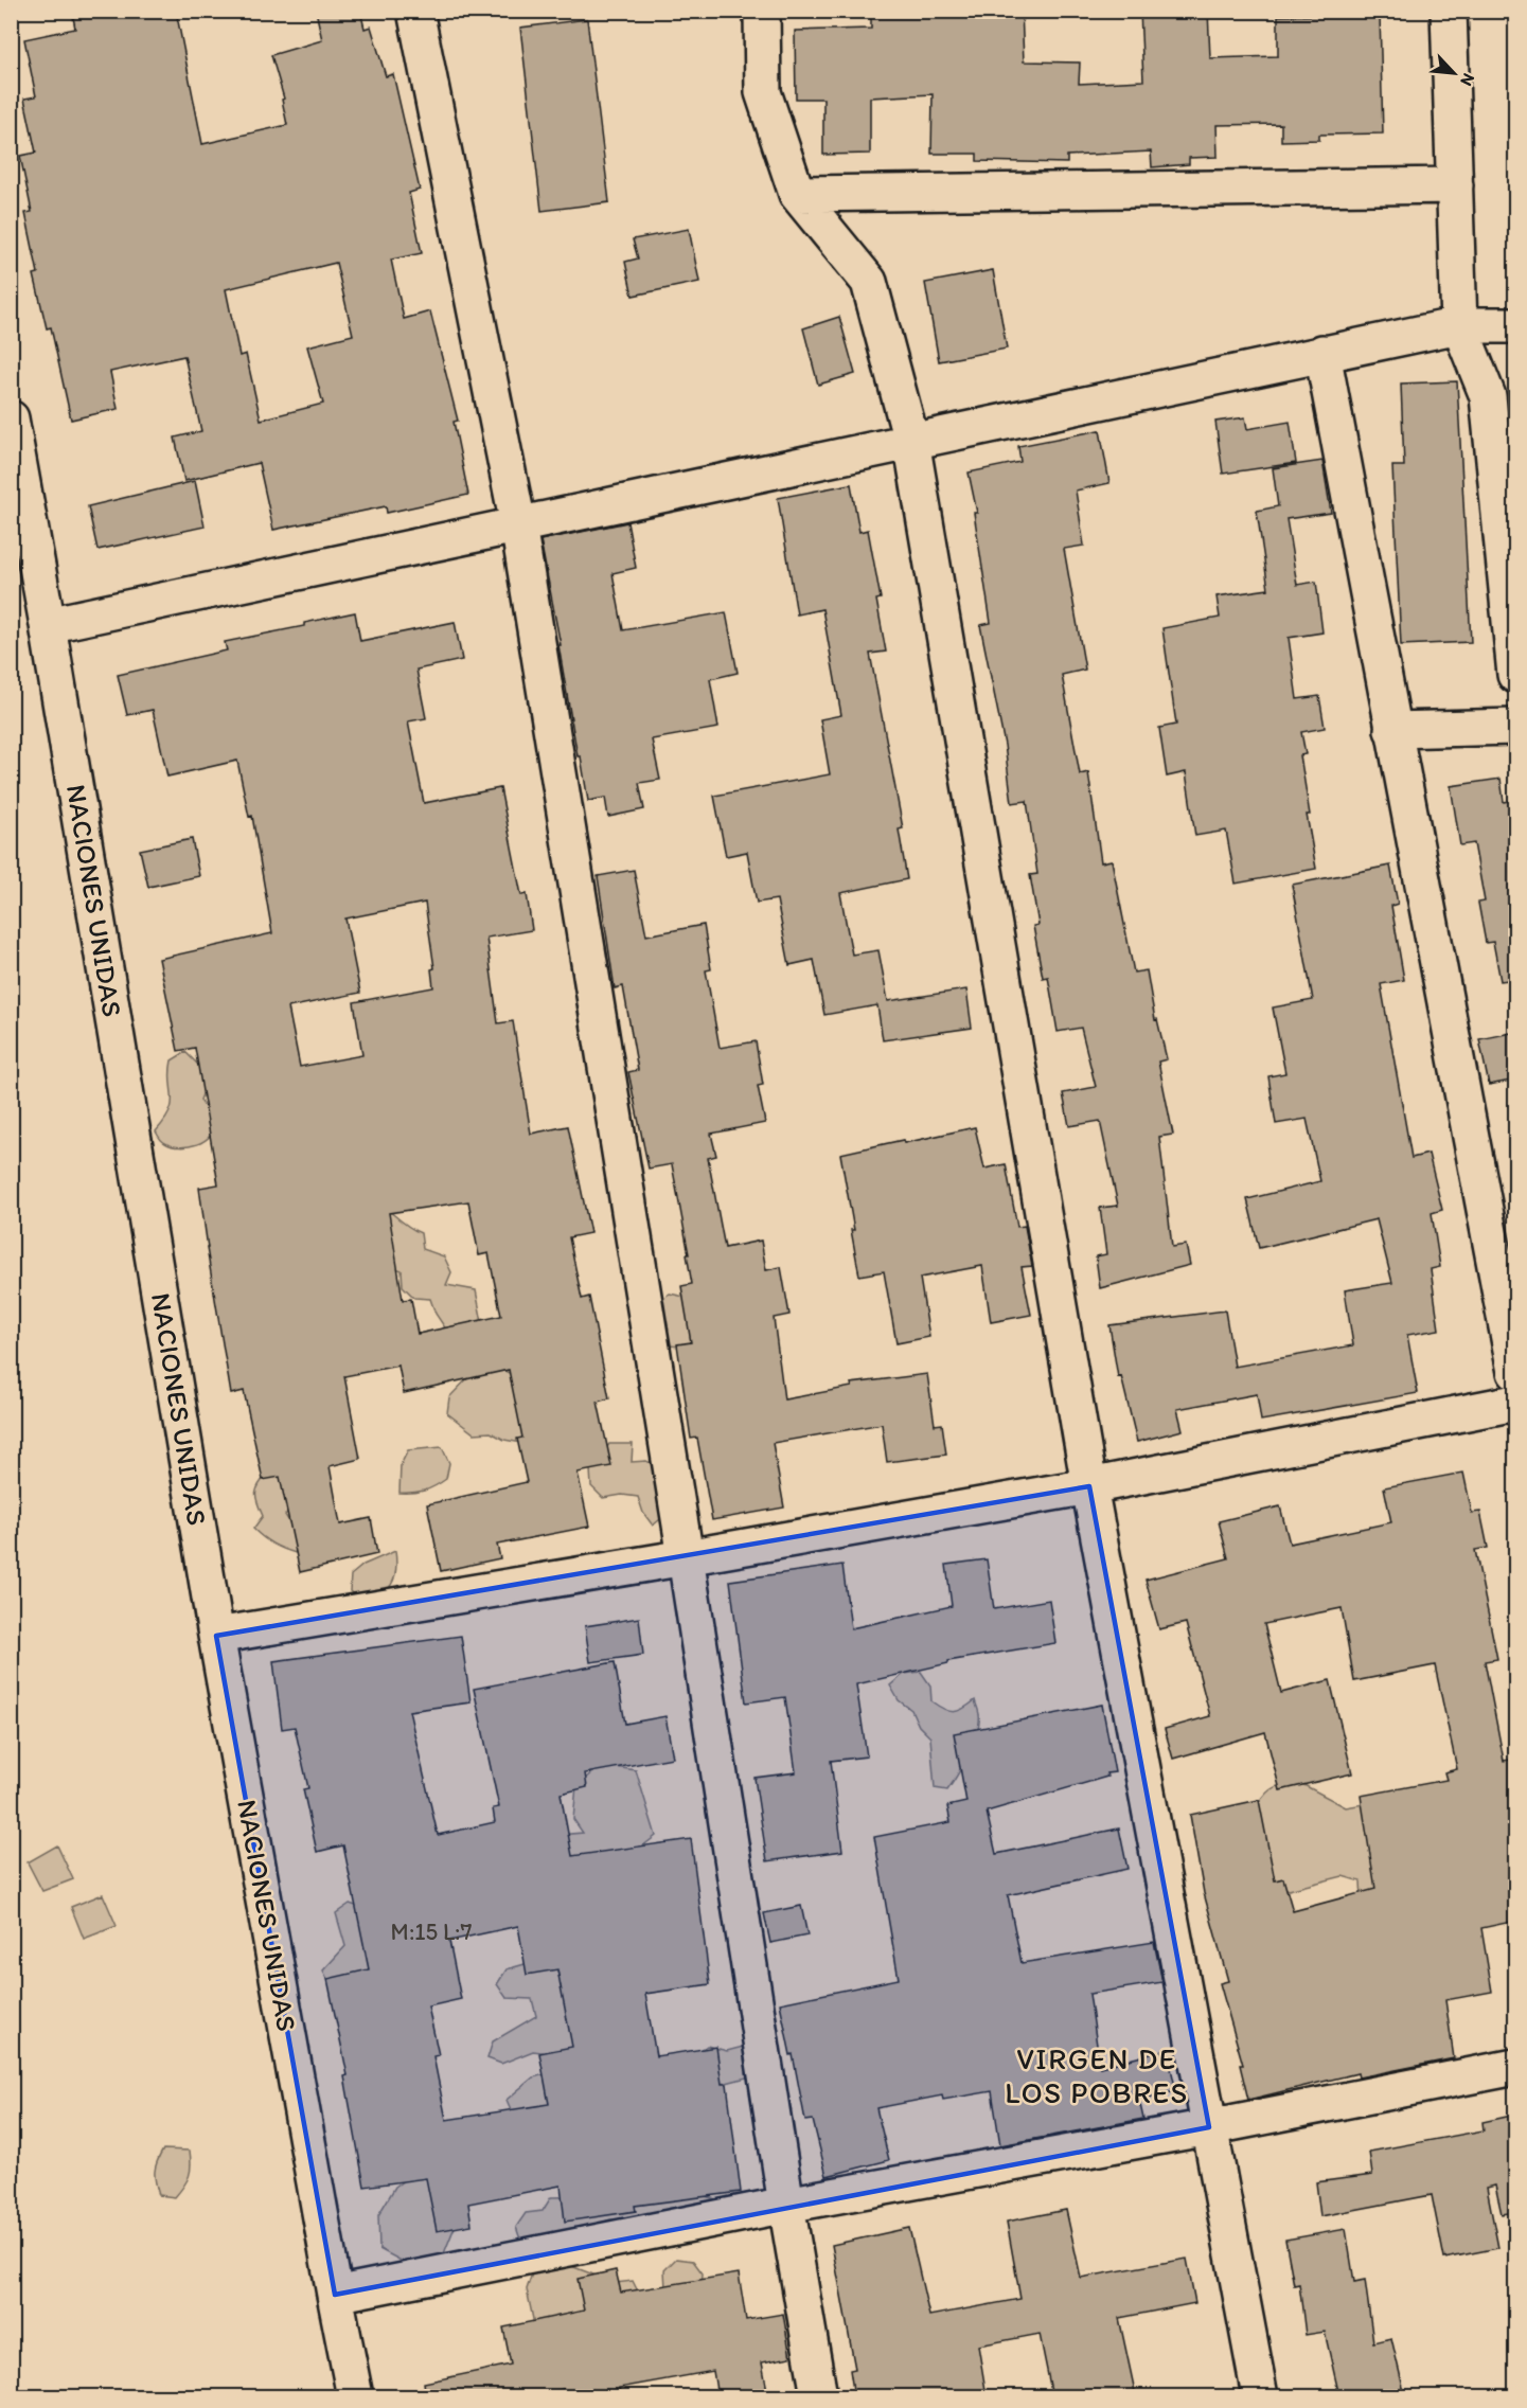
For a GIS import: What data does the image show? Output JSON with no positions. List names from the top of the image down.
{
  "streets": {
    "street": ["NACIONES UNIDAS"]
  },
  "districts": ["VIRGEN DE LOS POBRES"],
  "house_numbers": ["M:15 L:7"],
  "north": "bottom right"
}
